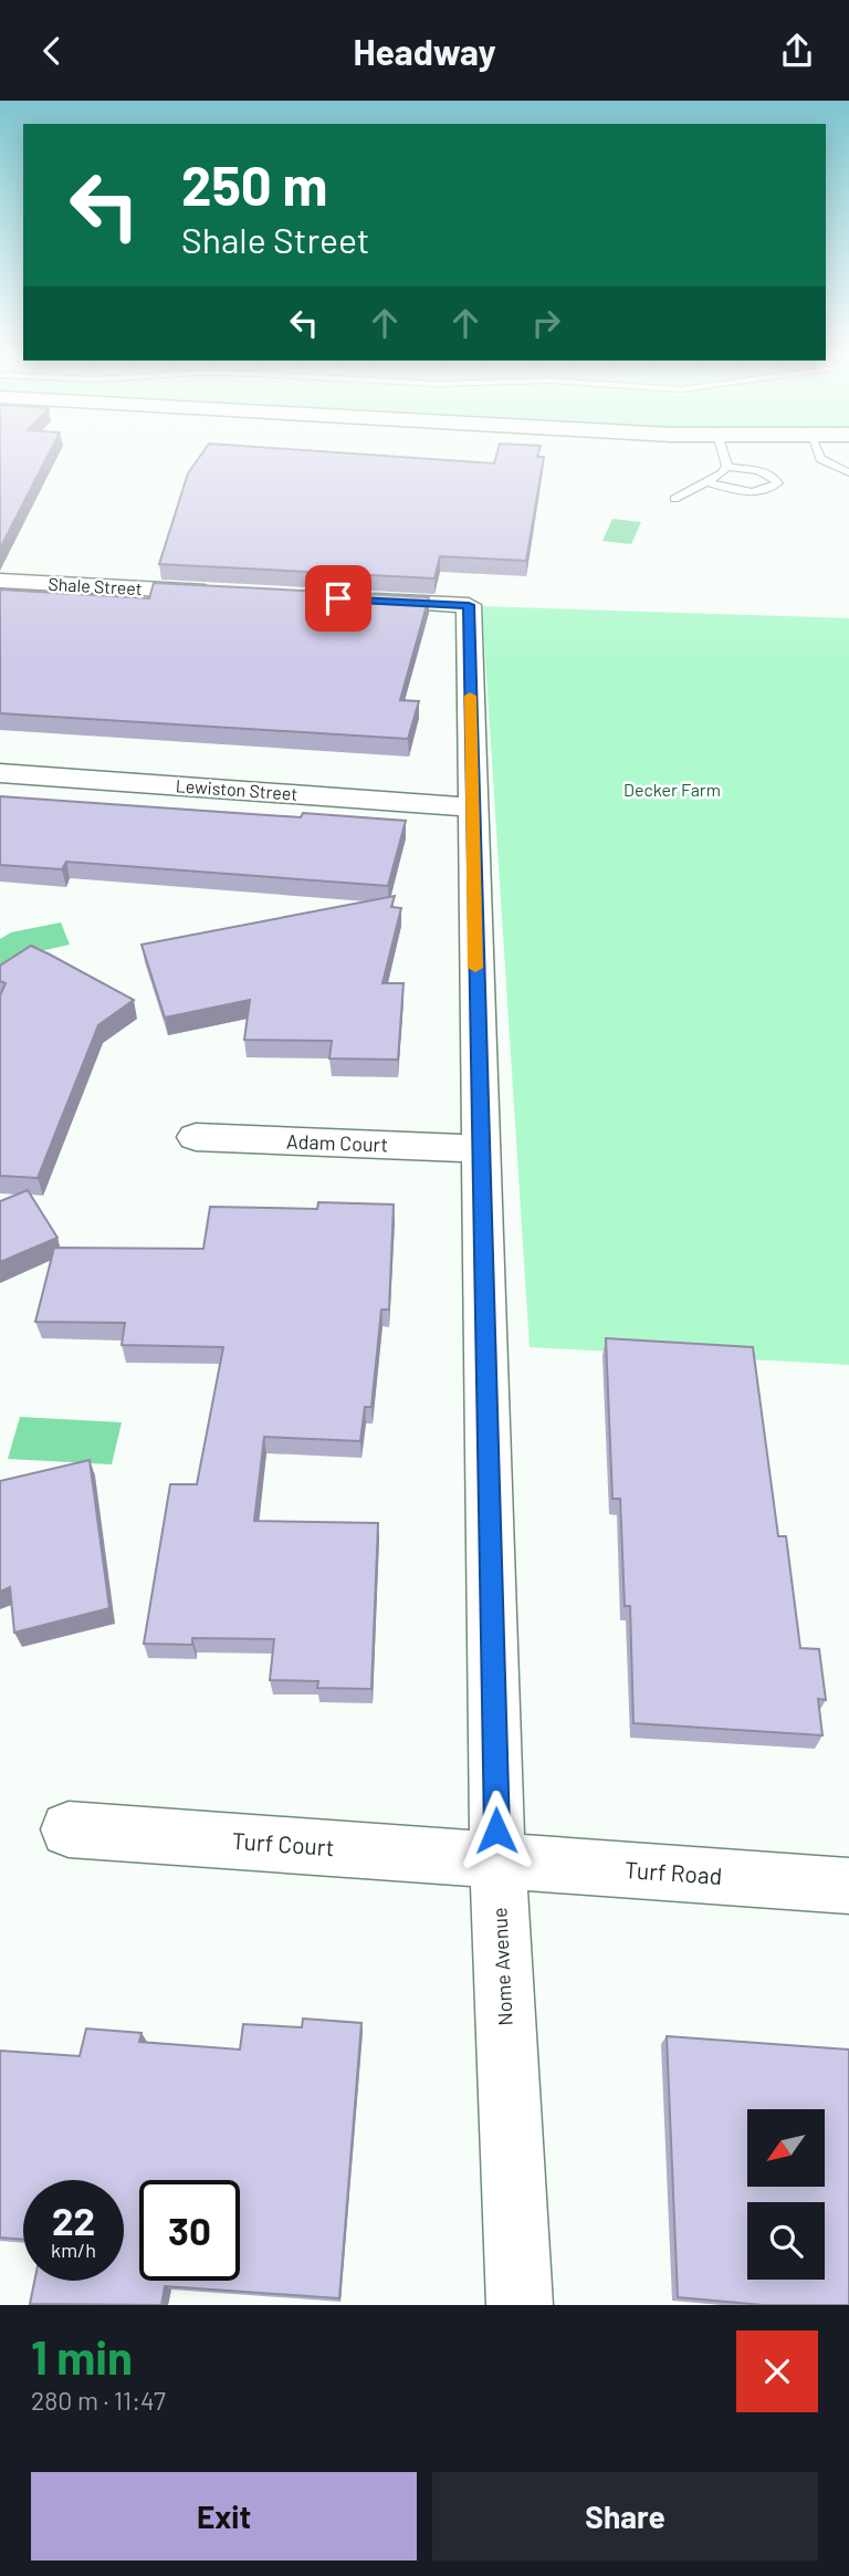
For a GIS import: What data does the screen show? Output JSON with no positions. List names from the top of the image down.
{
  "streets": {
    "street": [
      "Shale Street",
      "Lewiston Street",
      "Adam Court",
      "Turf Court",
      "Turf Road",
      "Nome Avenue"
    ]
  },
  "crossings": [
    ["Lewiston Street", "Nome Avenue"],
    ["Adam Court", "Nome Avenue"],
    ["Turf Court", "Turf Road"],
    ["Turf Court", "Nome Avenue"],
    ["Turf Road", "Nome Avenue"]
  ],
  "parks": ["Decker Farm"],
  "north": "bottom left",
  "page": {
    "header": "Headway",
    "turn": ["250 m", "Shale Street"],
    "speed": "22 km/h",
    "limit": "30",
    "heading": ["1 min", "280 m · 11:47"],
    "buttons": ["Exit", "Share"]
  }
}
